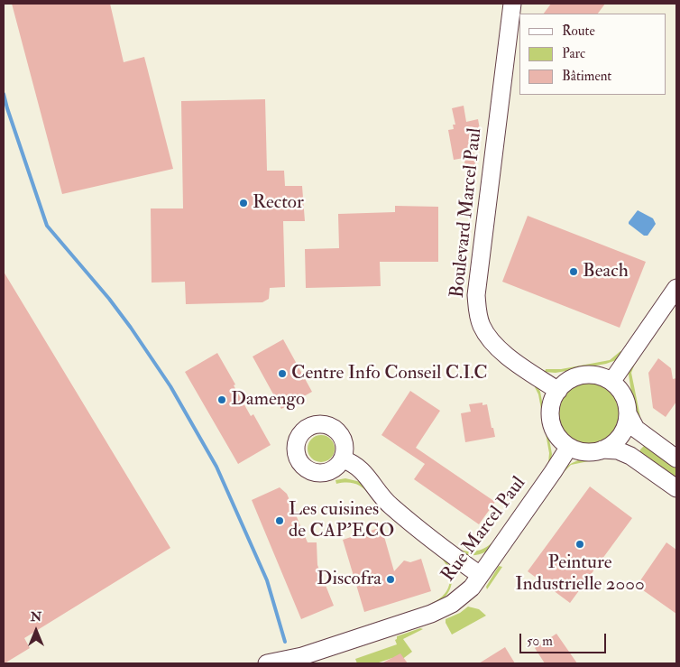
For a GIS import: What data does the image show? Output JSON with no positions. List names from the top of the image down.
{
  "streets": {
    "street": ["Boulevard Marcel Paul", "Rue Marcel Paul"]
  },
  "crossings": [
    ["Boulevard Marcel Paul", "Rue Marcel Paul"]
  ],
  "places": [
    "Rector",
    "Beach",
    "Centre Info Conseil C.I.C",
    "Damengo",
    "Les cuisines de CAP'ECO",
    "Peinture Industrielle 2000",
    "Discofra"
  ],
  "legend": ["Route", "Parc", "Bâtiment"],
  "scale_bar": "50 m",
  "north": "top"
}
